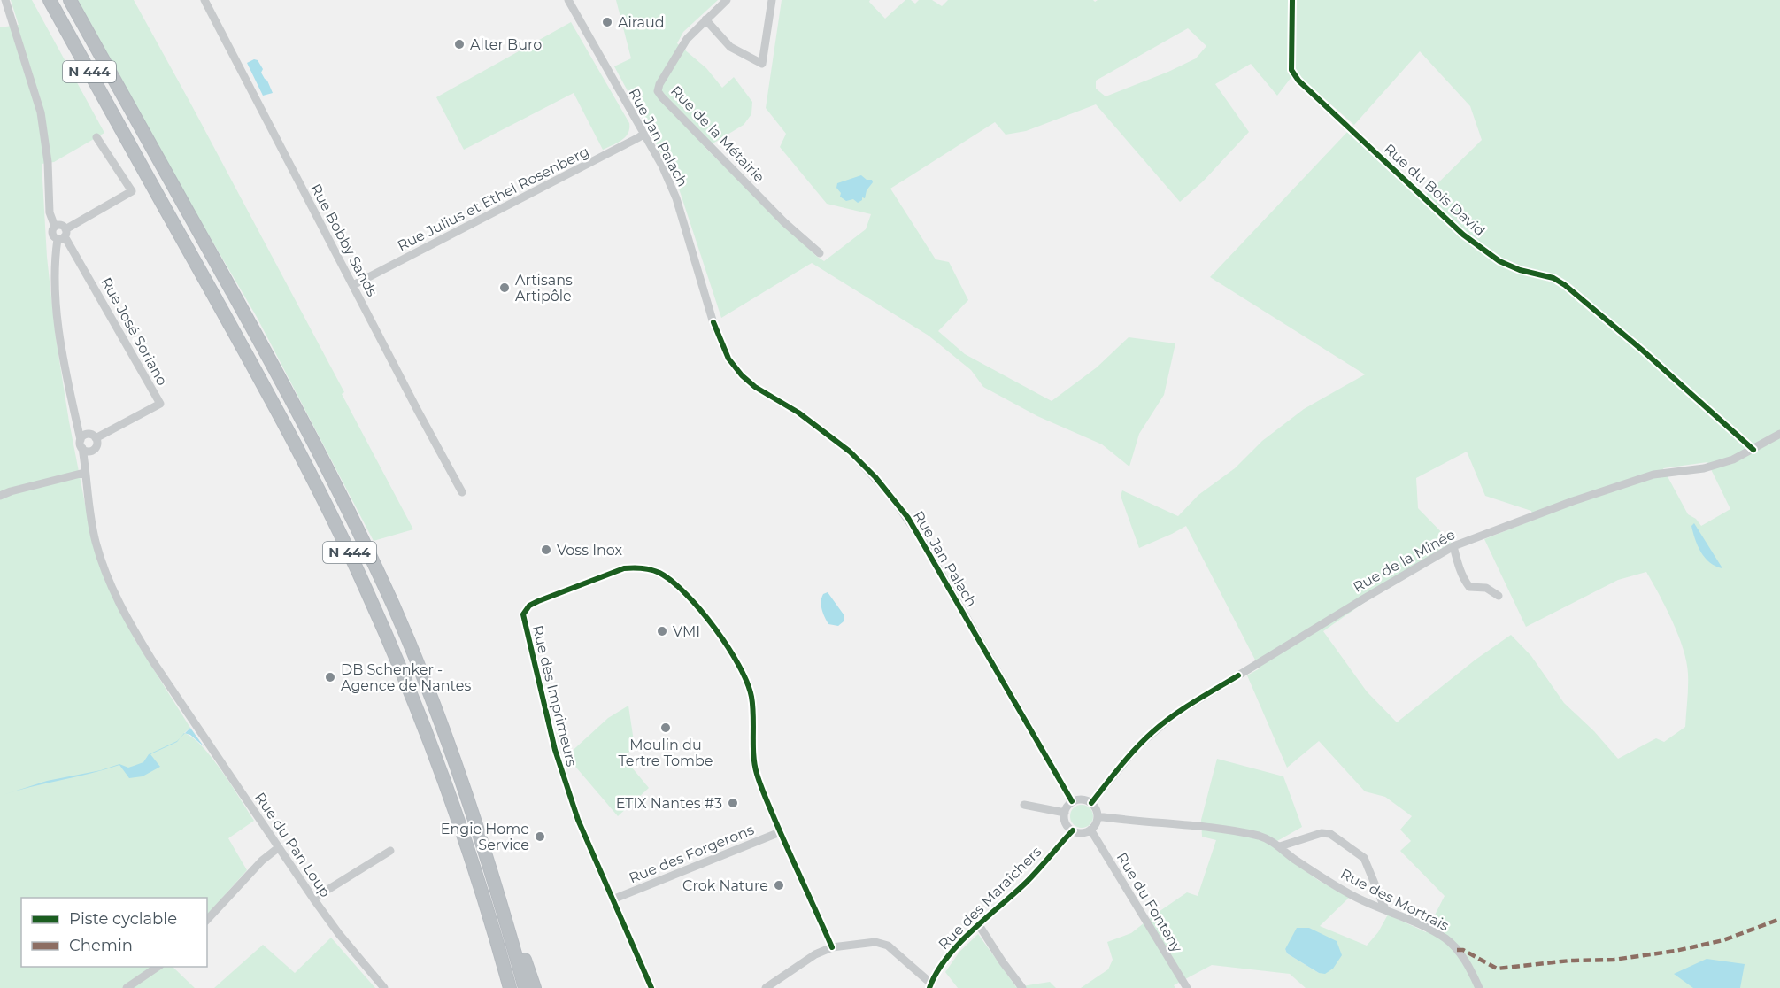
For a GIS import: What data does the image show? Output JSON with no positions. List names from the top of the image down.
{
  "streets": {
    "highway": ["N 444"],
    "street": [
      "Rue de la Métairie",
      "Rue Jan Palach",
      "Rue du Bois David",
      "Rue Julius et Ethel Rosenberg",
      "Rue Bobby Sands",
      "Rue José Soriano",
      "Rue de la Minée",
      "Rue des Imprimeurs",
      "Rue du Pan Loup",
      "Rue des Forgerons",
      "Rue des Maraîchers",
      "Rue des Mortrais",
      "Rue du Fonteny"
    ]
  },
  "crossings": [
    ["Rue Jan Palach", "Rue Julius et Ethel Rosenberg"],
    ["Rue Jan Palach", "Rue de la Minée"],
    ["Rue Jan Palach", "Rue des Maraîchers"],
    ["Rue Jan Palach", "Rue des Mortrais"],
    ["Rue Jan Palach", "Rue du Fonteny"],
    ["Rue du Bois David", "Rue de la Minée"],
    ["Rue Julius et Ethel Rosenberg", "Rue Bobby Sands"],
    ["Rue José Soriano", "Rue du Pan Loup"],
    ["Rue de la Minée", "Rue des Maraîchers"],
    ["Rue de la Minée", "Rue des Mortrais"],
    ["Rue de la Minée", "Rue du Fonteny"],
    ["Rue des Imprimeurs", "Rue des Forgerons"],
    ["Rue des Maraîchers", "Rue des Mortrais"],
    ["Rue des Maraîchers", "Rue du Fonteny"],
    ["Rue des Mortrais", "Rue du Fonteny"]
  ],
  "places": [
    "Airaud",
    "Alter Buro",
    "Artisans Artipôle",
    "Voss Inox",
    "VMI",
    "DB Schenker - Agence de Nantes",
    "Moulin du Tertre Tombe",
    "ETIX Nantes #3",
    "Engie Home Service",
    "Crok Nature"
  ],
  "legend": ["Piste cyclable", "Chemin"]
}
